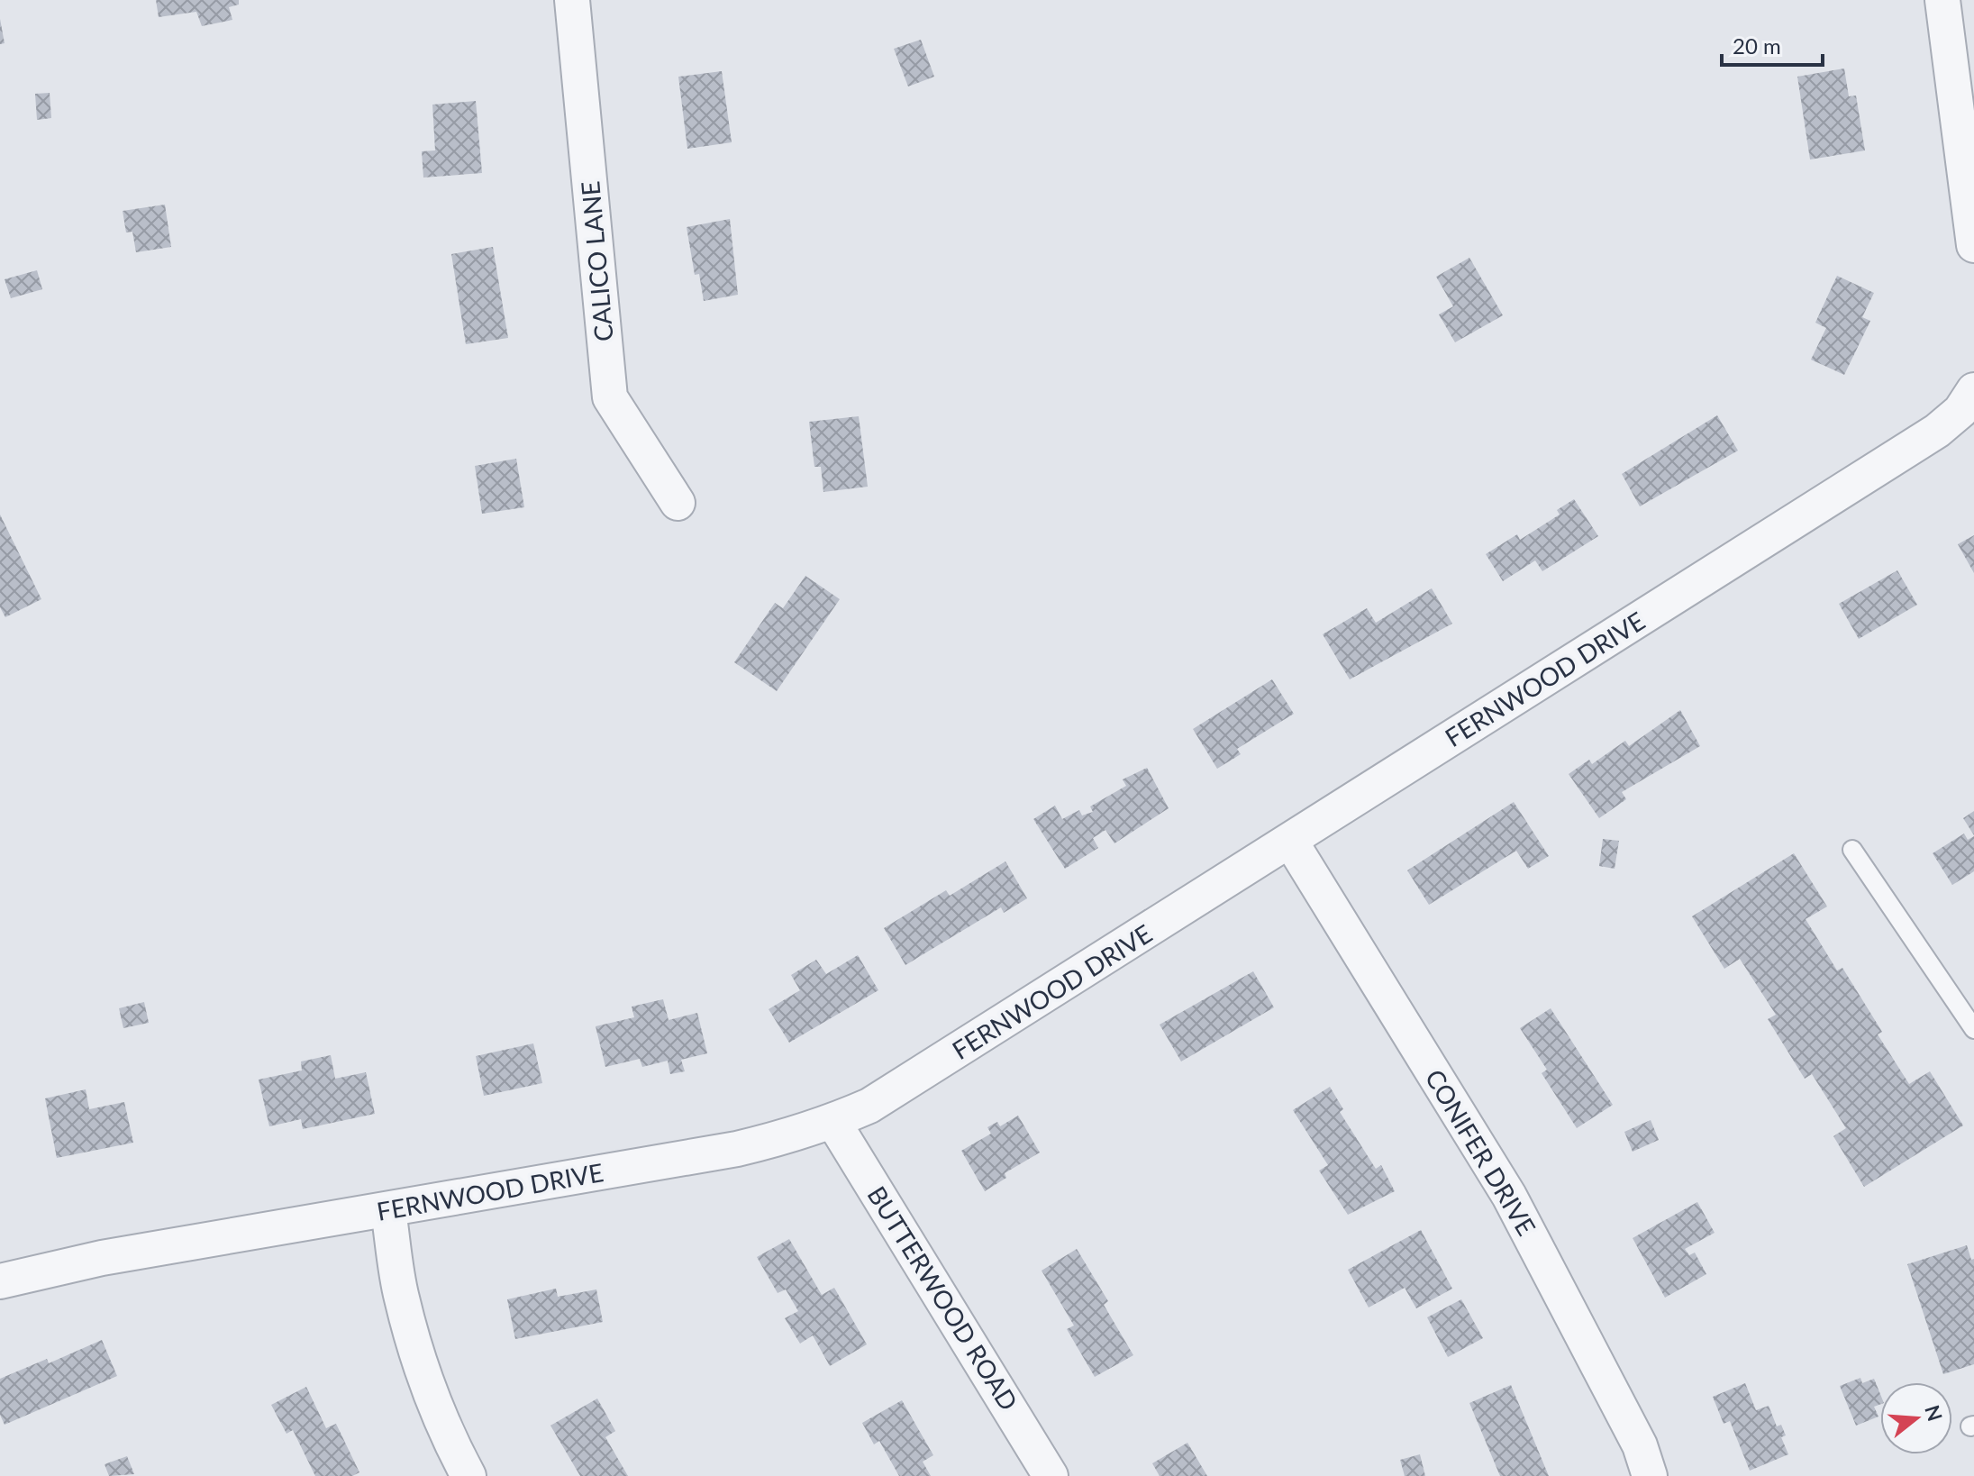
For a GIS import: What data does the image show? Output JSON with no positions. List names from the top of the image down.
{
  "streets": {
    "street": [
      "CALICO LANE",
      "FERNWOOD DRIVE",
      "CONIFER DRIVE",
      "BUTTERWOOD ROAD"
    ]
  },
  "crossings": [
    ["FERNWOOD DRIVE", "CONIFER DRIVE"],
    ["FERNWOOD DRIVE", "BUTTERWOOD ROAD"]
  ],
  "scale_bar": "20 m",
  "north": "right"
}
